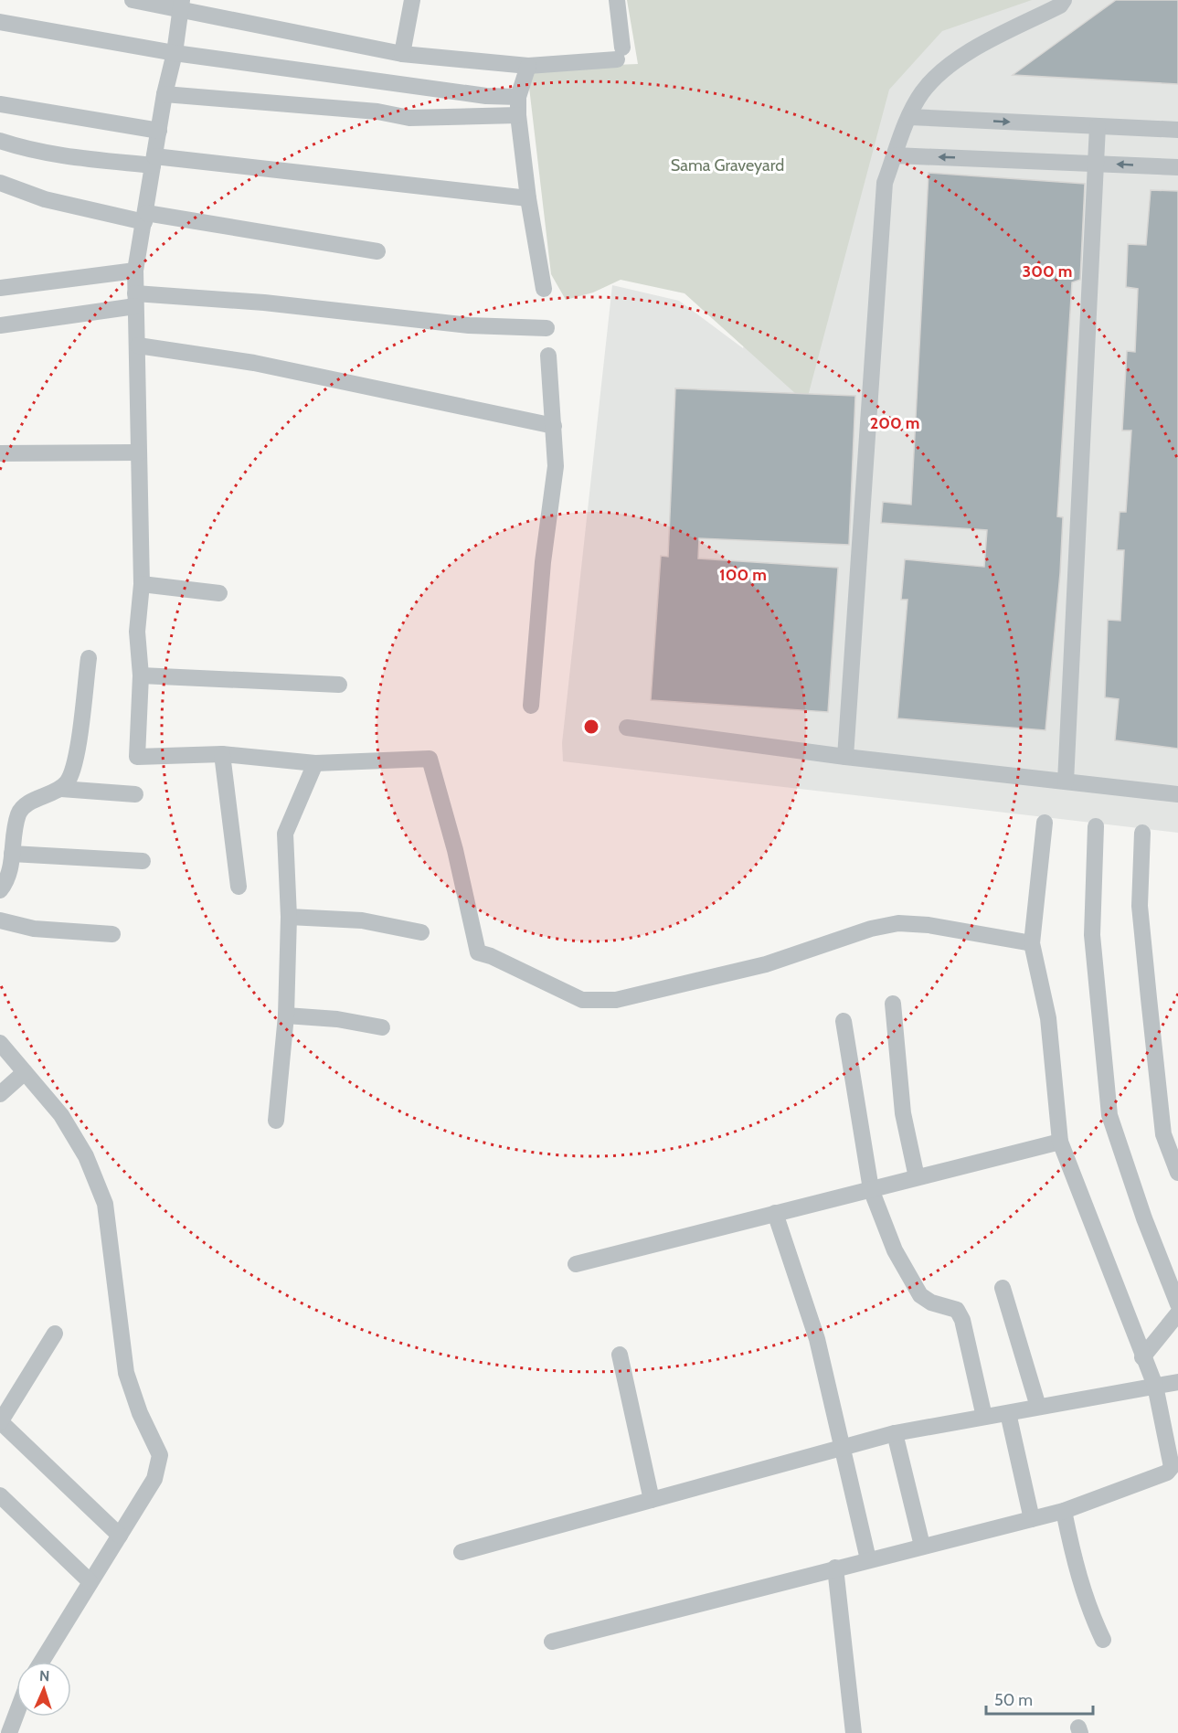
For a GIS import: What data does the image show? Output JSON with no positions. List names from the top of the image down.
{
  "parks": ["Sama Graveyard"],
  "scale_bar": "50 m",
  "north": "top",
  "rings": ["300 m", "200 m", "100 m"]
}
